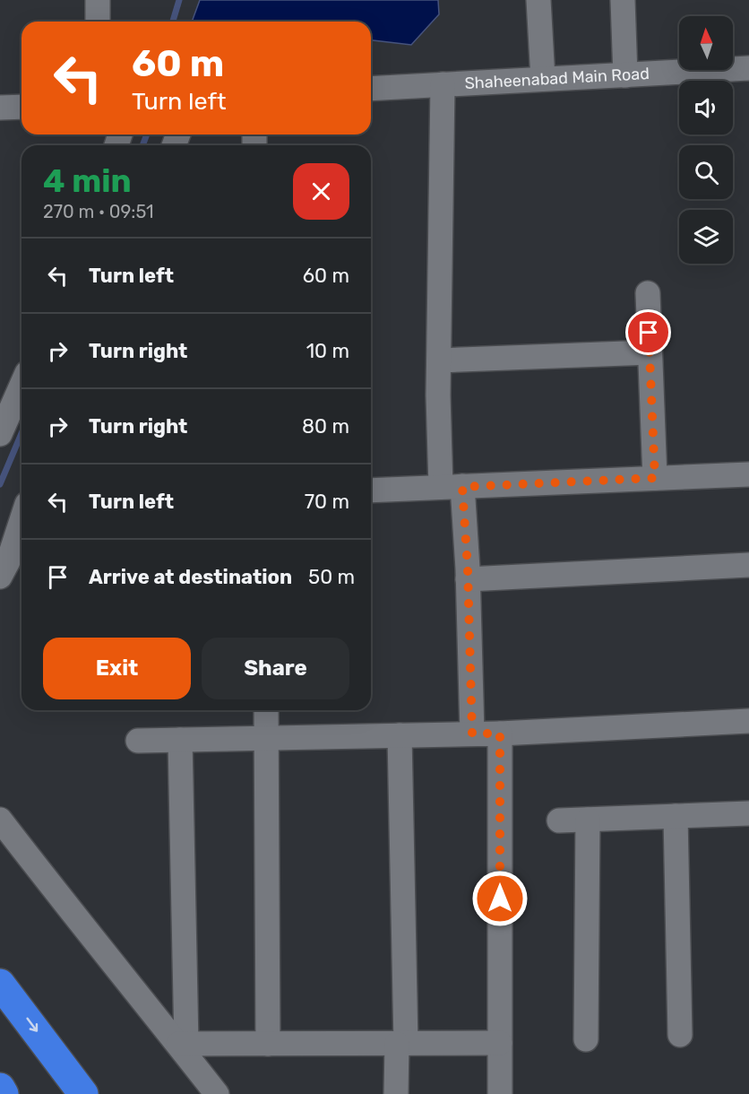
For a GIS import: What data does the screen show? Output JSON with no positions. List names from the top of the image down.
{
  "streets": {
    "street": ["Shaheenabad Main Road"]
  },
  "north": "top",
  "page": {
    "turn": ["60 m", "Turn left"],
    "heading": ["4 min", "270 m · 09:51"],
    "list": [
      {
        "name": "Turn left",
        "value": "60 m"
      },
      {
        "name": "Turn right",
        "value": "10 m"
      },
      {
        "name": "Turn right",
        "value": "80 m"
      },
      {
        "name": "Turn left",
        "value": "70 m"
      },
      {
        "name": "Arrive at destination",
        "value": "50 m"
      }
    ],
    "buttons": ["Exit", "Share"]
  }
}
